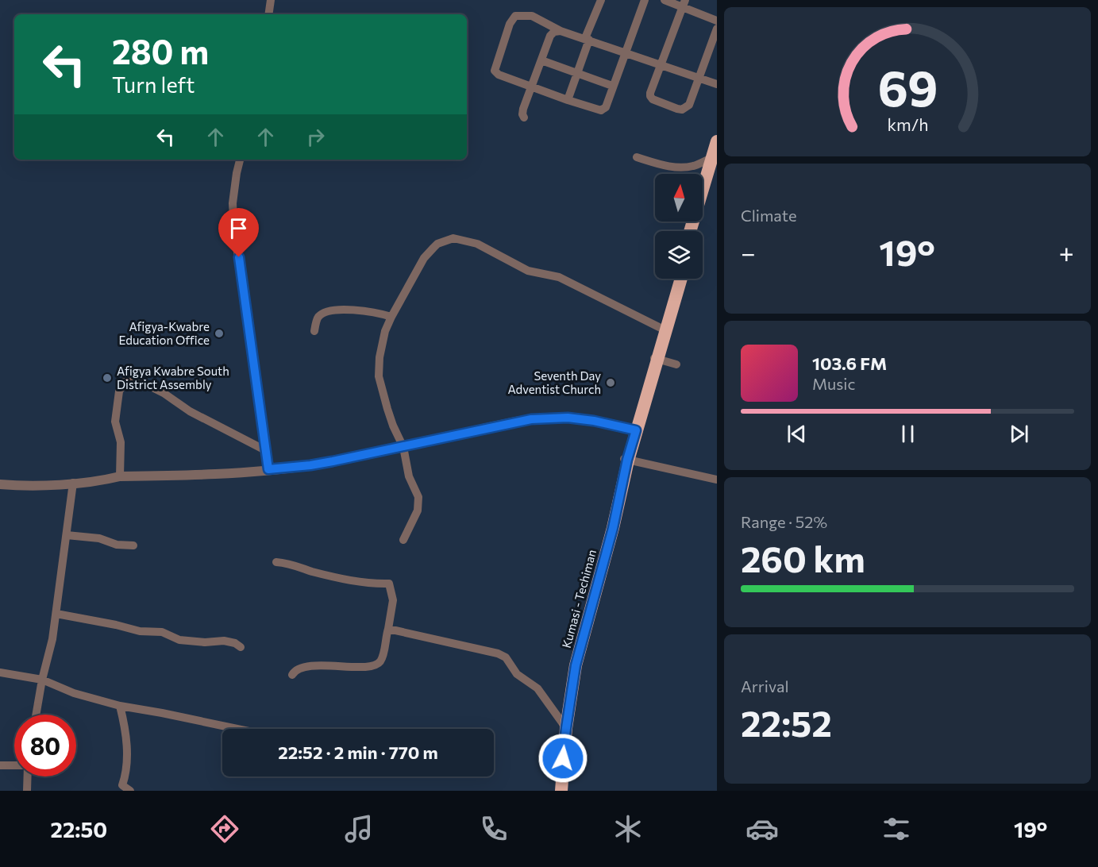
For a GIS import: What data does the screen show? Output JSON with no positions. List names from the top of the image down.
{
  "streets": {
    "highway": ["Kumasi - Techiman"]
  },
  "places": ["Afigya-Kwabre Education Office", "Afigya Kwabre South District Assembly", "Seventh Day Adventist Church"],
  "north": "top",
  "page": {
    "turn": ["280 m", "Turn left"],
    "tile": [
      "Climate",
      ["Range · 52%", "260 km"],
      ["Arrival", "22:52"]
    ],
    "heat": ["−", "19°", "+"],
    "song": ["103.6 FM", "Music"],
    "limit": "80",
    "trip": "22:52 · 2 min · 770 m",
    "tabs": ["22:50", "19°"],
    "gauge": ["69", "km/h"]
  }
}
